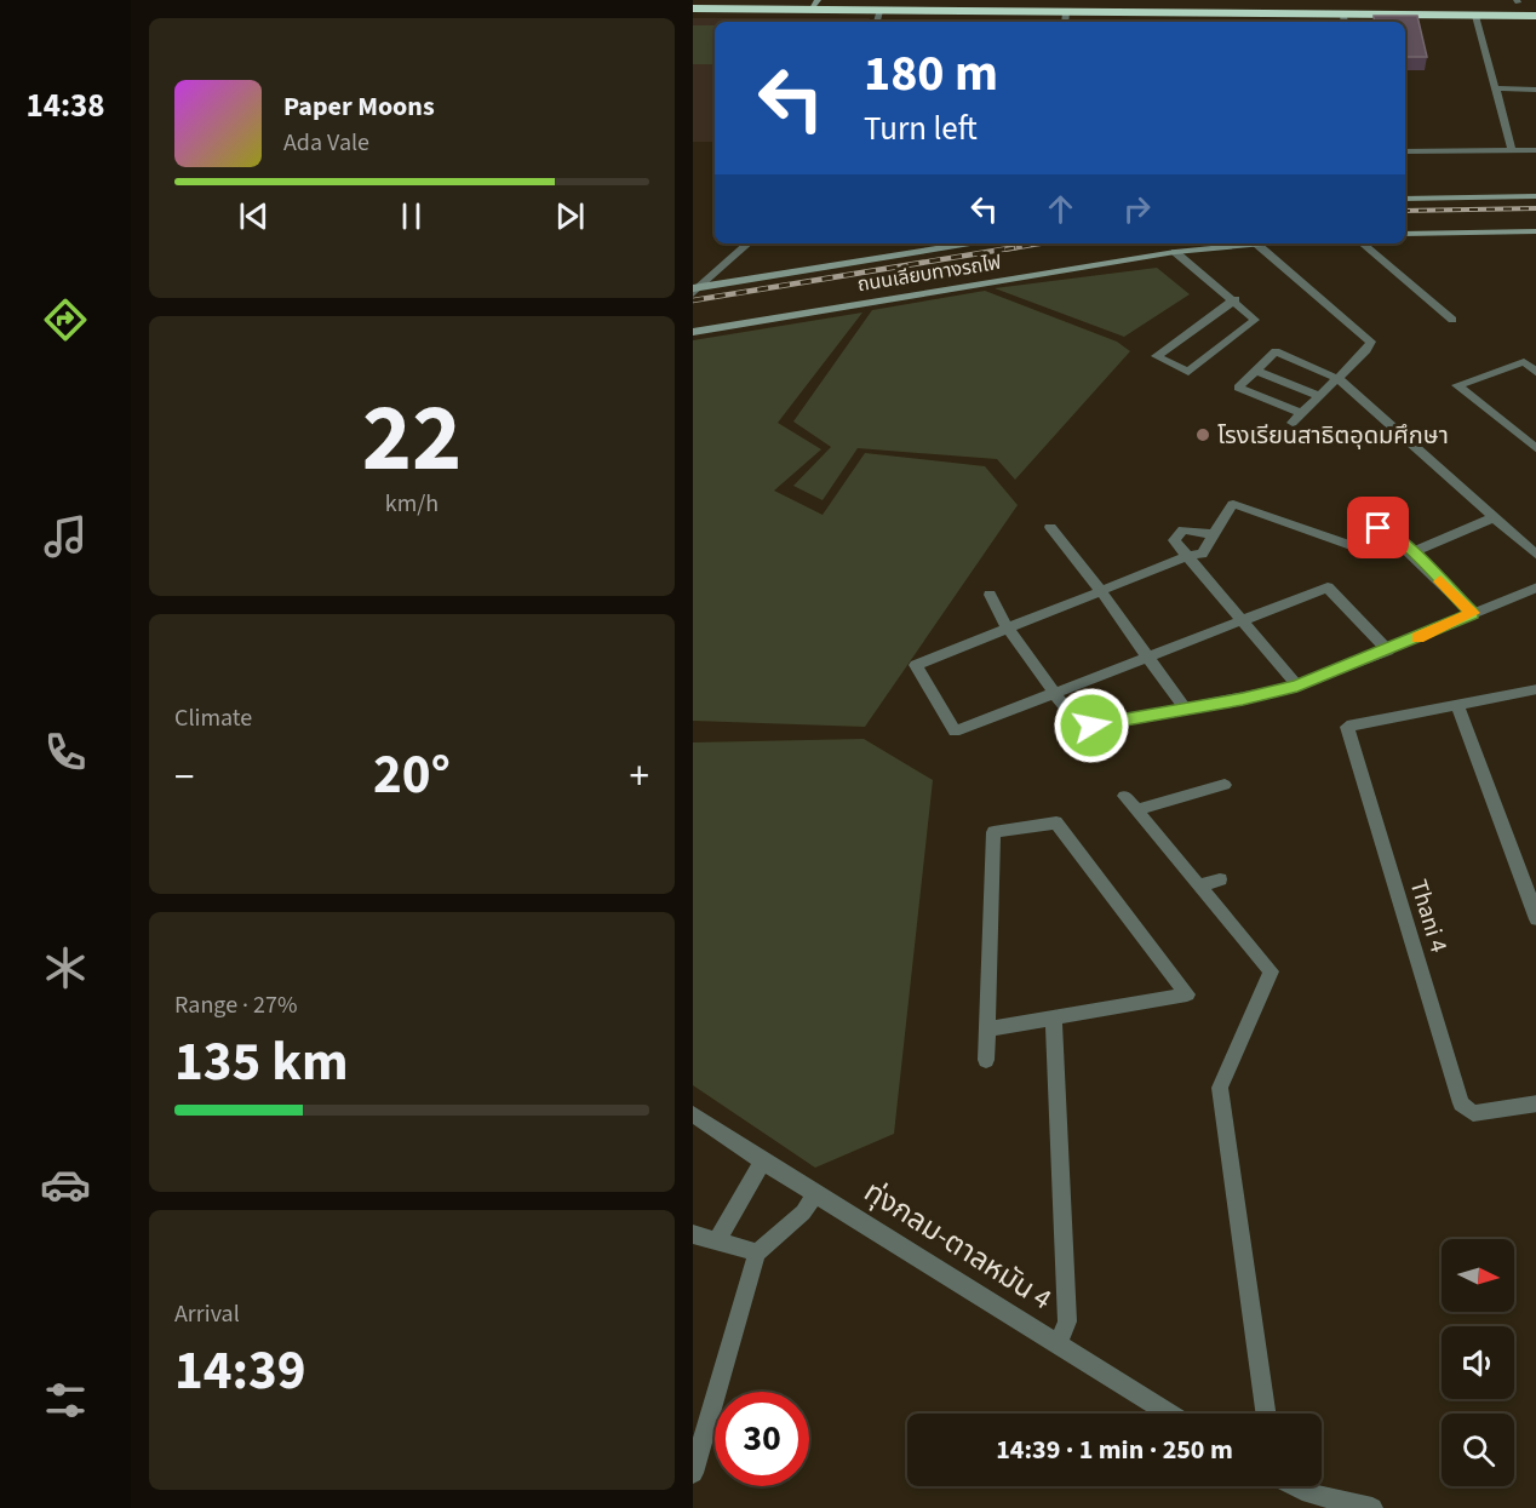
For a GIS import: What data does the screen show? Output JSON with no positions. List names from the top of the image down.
{
  "streets": {
    "street": ["ถนนเลียบทางรถไฟ", "Thani 4", "ทุ่งกลม-ตาลหมัน 4"]
  },
  "places": ["โรงเรียนสาธิตอุดมศึกษา"],
  "north": "right",
  "page": {
    "tabs": "14:38",
    "turn": ["180 m", "Turn left"],
    "song": ["Paper Moons", "Ada Vale"],
    "tile": [
      ["22", "km/h"],
      "Climate",
      ["Range · 27%", "135 km"],
      ["Arrival", "14:39"]
    ],
    "heat": ["−", "20°", "+"],
    "limit": "30",
    "trip": "14:39 · 1 min · 250 m"
  }
}
